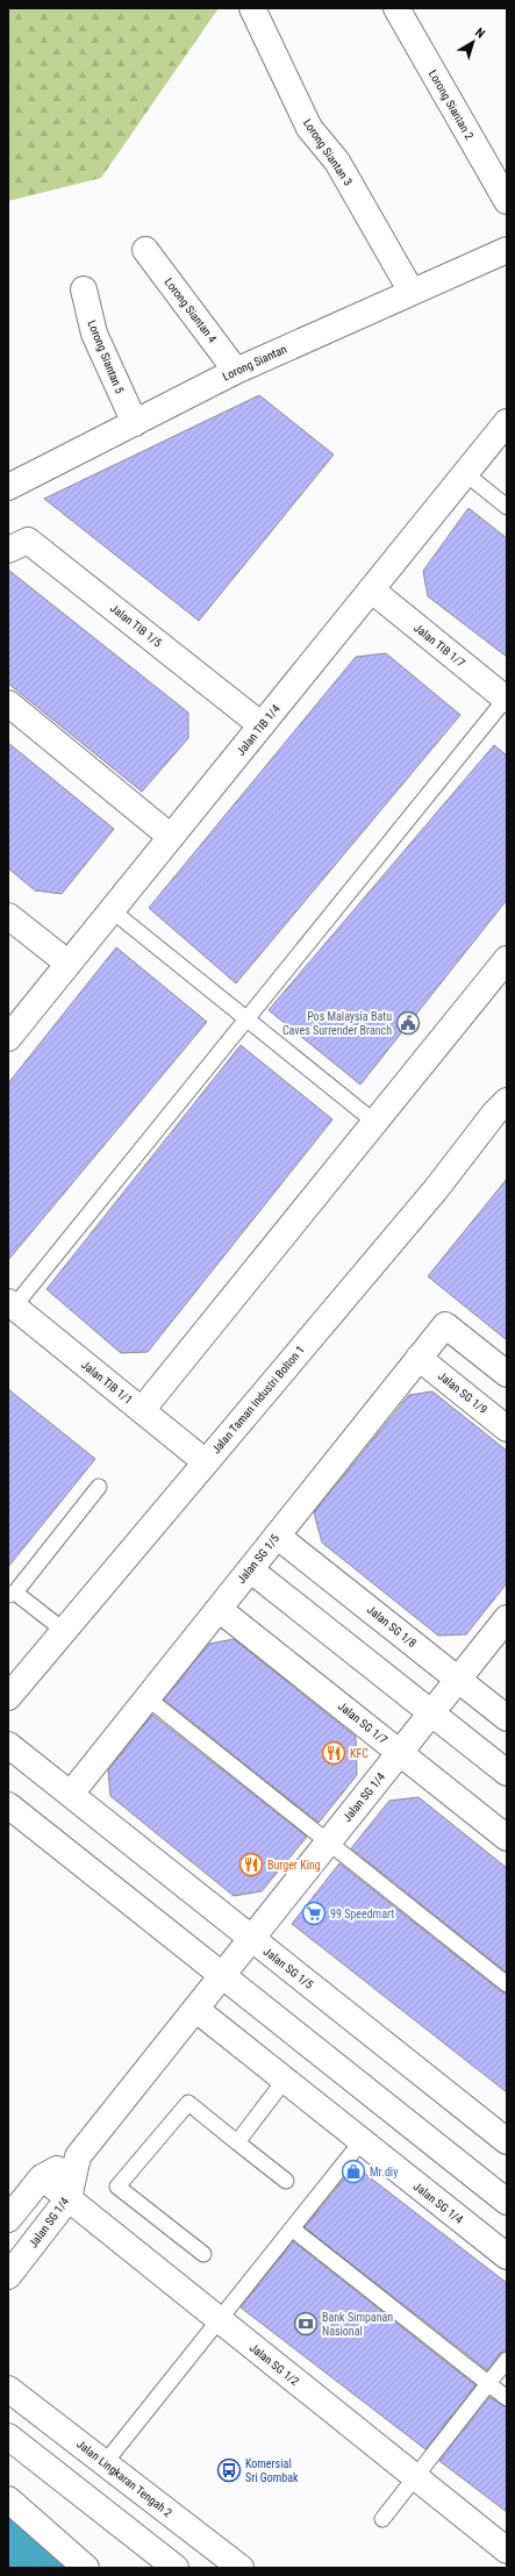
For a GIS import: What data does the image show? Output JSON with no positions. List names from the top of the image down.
{
  "streets": {
    "main road": [
      "Lorong Siantan 2",
      "Lorong Siantan 3",
      "Lorong Siantan 4",
      "Lorong Siantan 5",
      "Lorong Siantan",
      "Jalan TIB 1/5",
      "Jalan TIB 1/7",
      "Jalan TIB 1/4",
      "Jalan TIB 1/1",
      "Jalan SG 1/9",
      "Jalan Taman Industri Bolton 1",
      "Jalan SG 1/5",
      "Jalan SG 1/8",
      "Jalan SG 1/7",
      "Jalan SG 1/4",
      "Jalan SG 1/2",
      "Jalan Lingkaran Tengah 2"
    ]
  },
  "crossings": [
    ["Lorong Siantan 3", "Lorong Siantan"],
    ["Lorong Siantan 4", "Lorong Siantan"],
    ["Lorong Siantan 5", "Lorong Siantan"],
    ["Jalan TIB 1/5", "Jalan TIB 1/4"],
    ["Jalan TIB 1/7", "Jalan TIB 1/4"],
    ["Jalan TIB 1/1", "Jalan Taman Industri Bolton 1"],
    ["Jalan SG 1/9", "Jalan SG 1/5"],
    ["Jalan SG 1/5", "Jalan SG 1/8"],
    ["Jalan SG 1/5", "Jalan SG 1/7"],
    ["Jalan SG 1/5", "Jalan SG 1/4"],
    ["Jalan SG 1/8", "Jalan SG 1/4"],
    ["Jalan SG 1/7", "Jalan SG 1/4"],
    ["Jalan SG 1/4", "Jalan SG 1/2"]
  ],
  "places": {
    "public building": ["Pos Malaysia Batu Caves Surrender Branch"],
    "restaurant": ["KFC", "Burger King"],
    "supermarket": ["99 Speedmart"],
    "shop": ["Mr diy"],
    "bank": ["Bank Simpanan Nasional"],
    "bus stop": ["Komersial Sri Gombak"]
  },
  "north": "top right"
}
